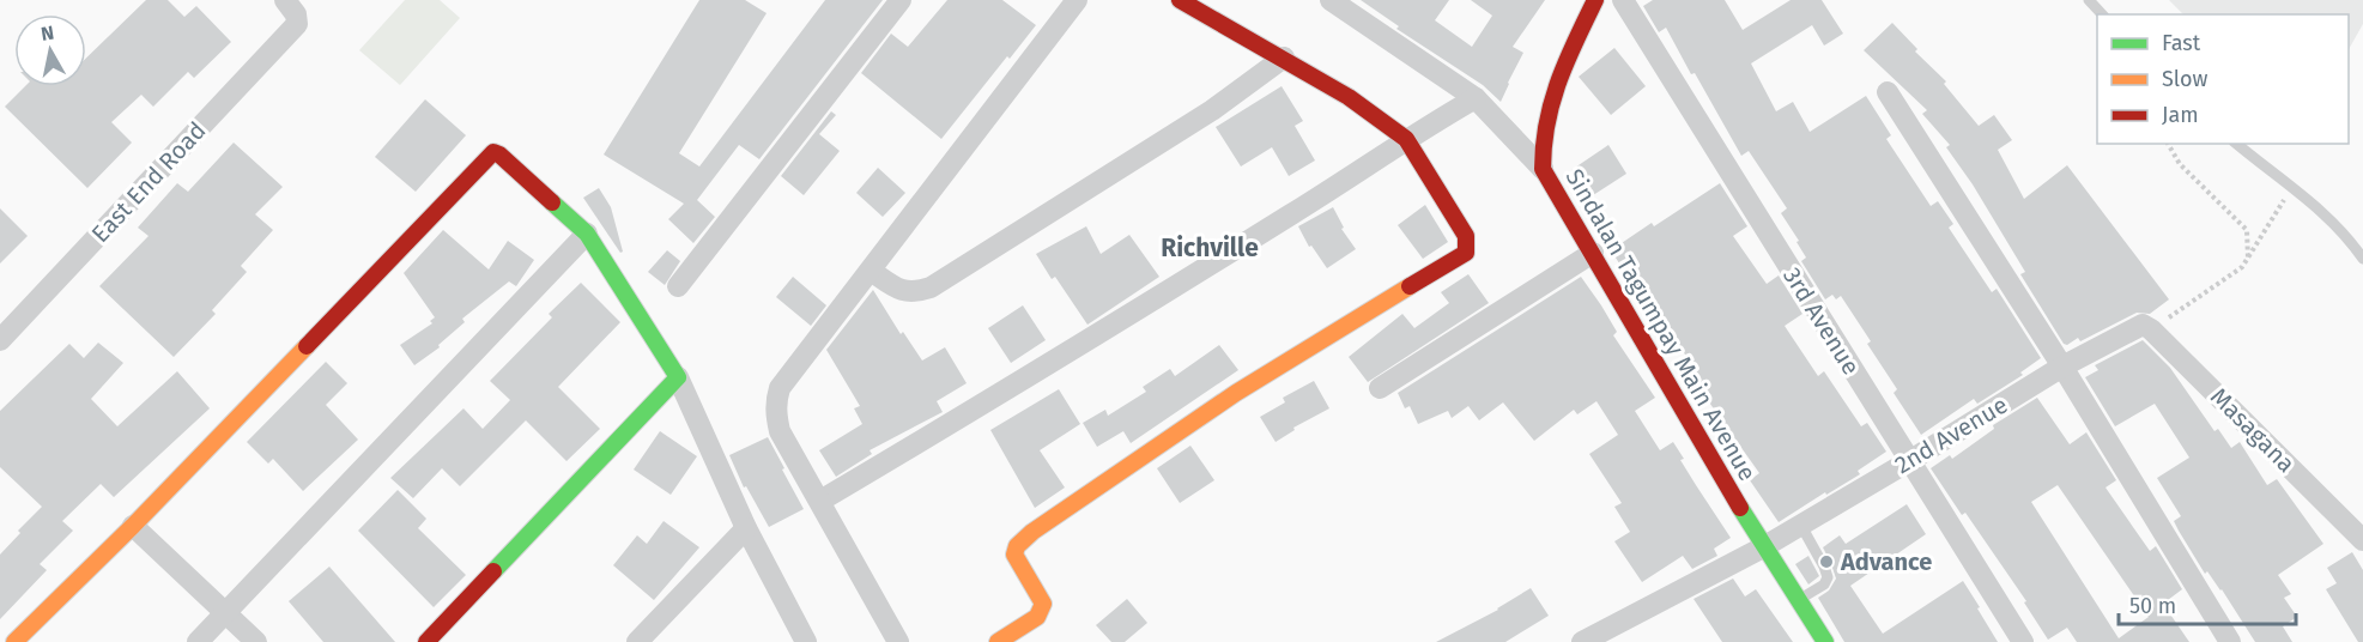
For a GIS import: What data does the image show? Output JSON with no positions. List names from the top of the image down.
{
  "streets": {
    "street": [
      "East End Road",
      "3rd Avenue",
      "Sindalan Tagumpay Main Avenue",
      "Masagana",
      "2nd Avenue"
    ]
  },
  "crossings": [
    ["3rd Avenue", "2nd Avenue"],
    ["Sindalan Tagumpay Main Avenue", "2nd Avenue"],
    ["Masagana", "2nd Avenue"]
  ],
  "districts": ["Richville"],
  "places": ["Advance"],
  "legend": ["Fast", "Slow", "Jam"],
  "scale_bar": "50 m",
  "north": "top"
}
